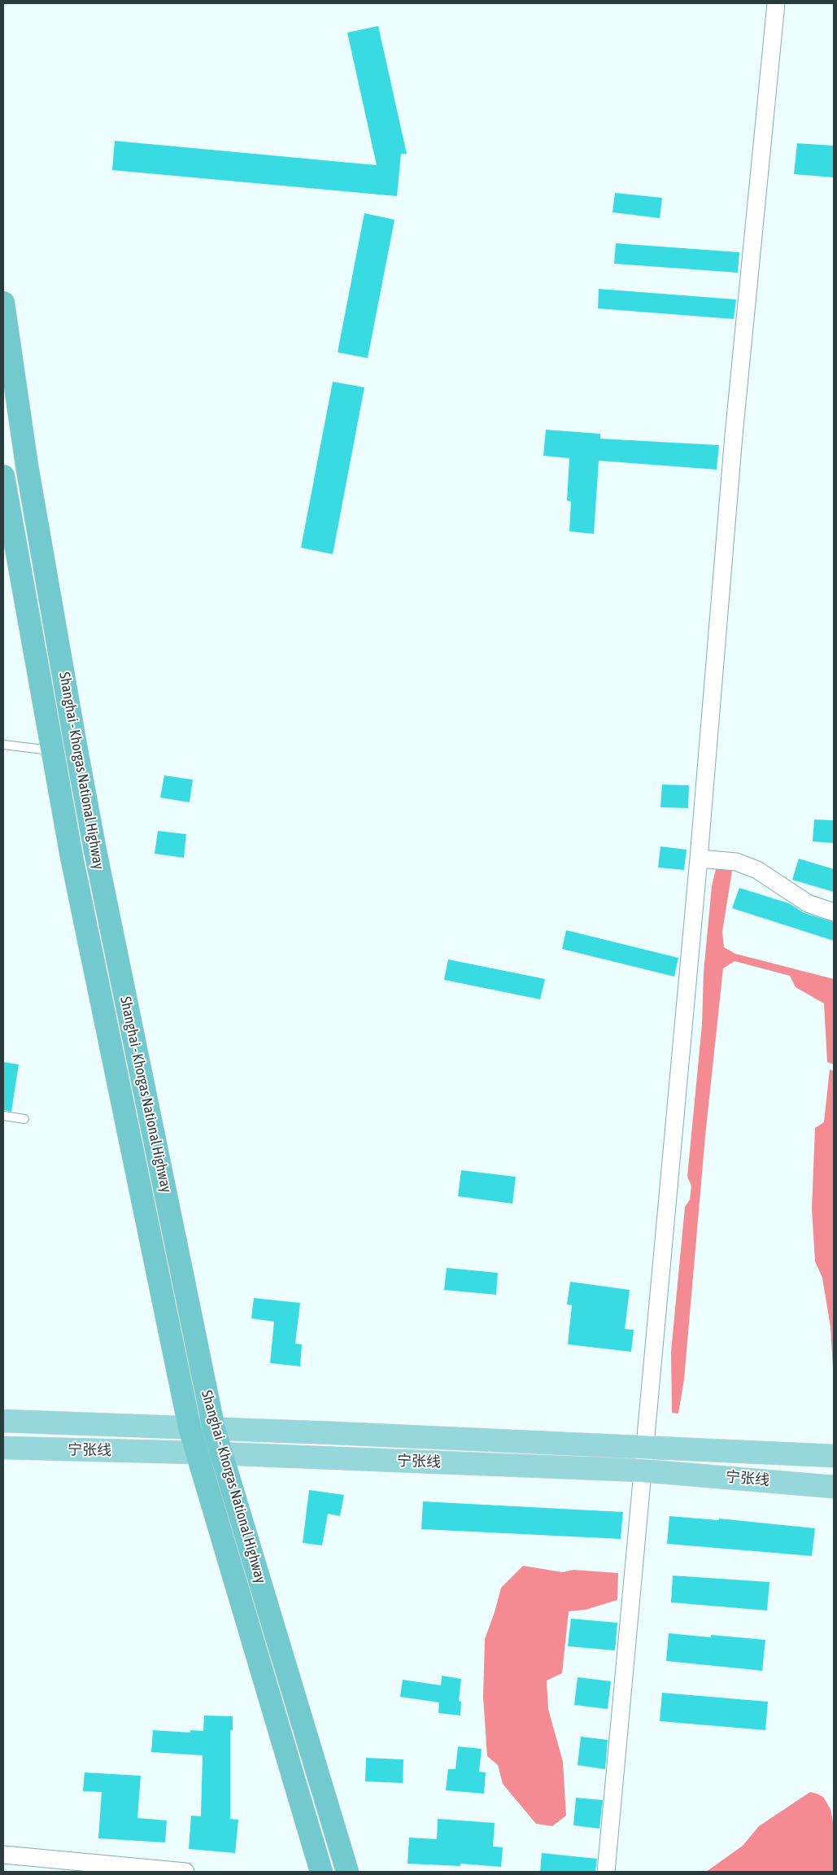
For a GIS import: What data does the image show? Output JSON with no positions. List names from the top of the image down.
{
  "streets": {
    "highway": ["Shanghai - Khorgas National Highway"],
    "main road": ["宁张线"]
  },
  "crossings": [
    ["Shanghai - Khorgas National Highway", "宁张线"]
  ]
}
